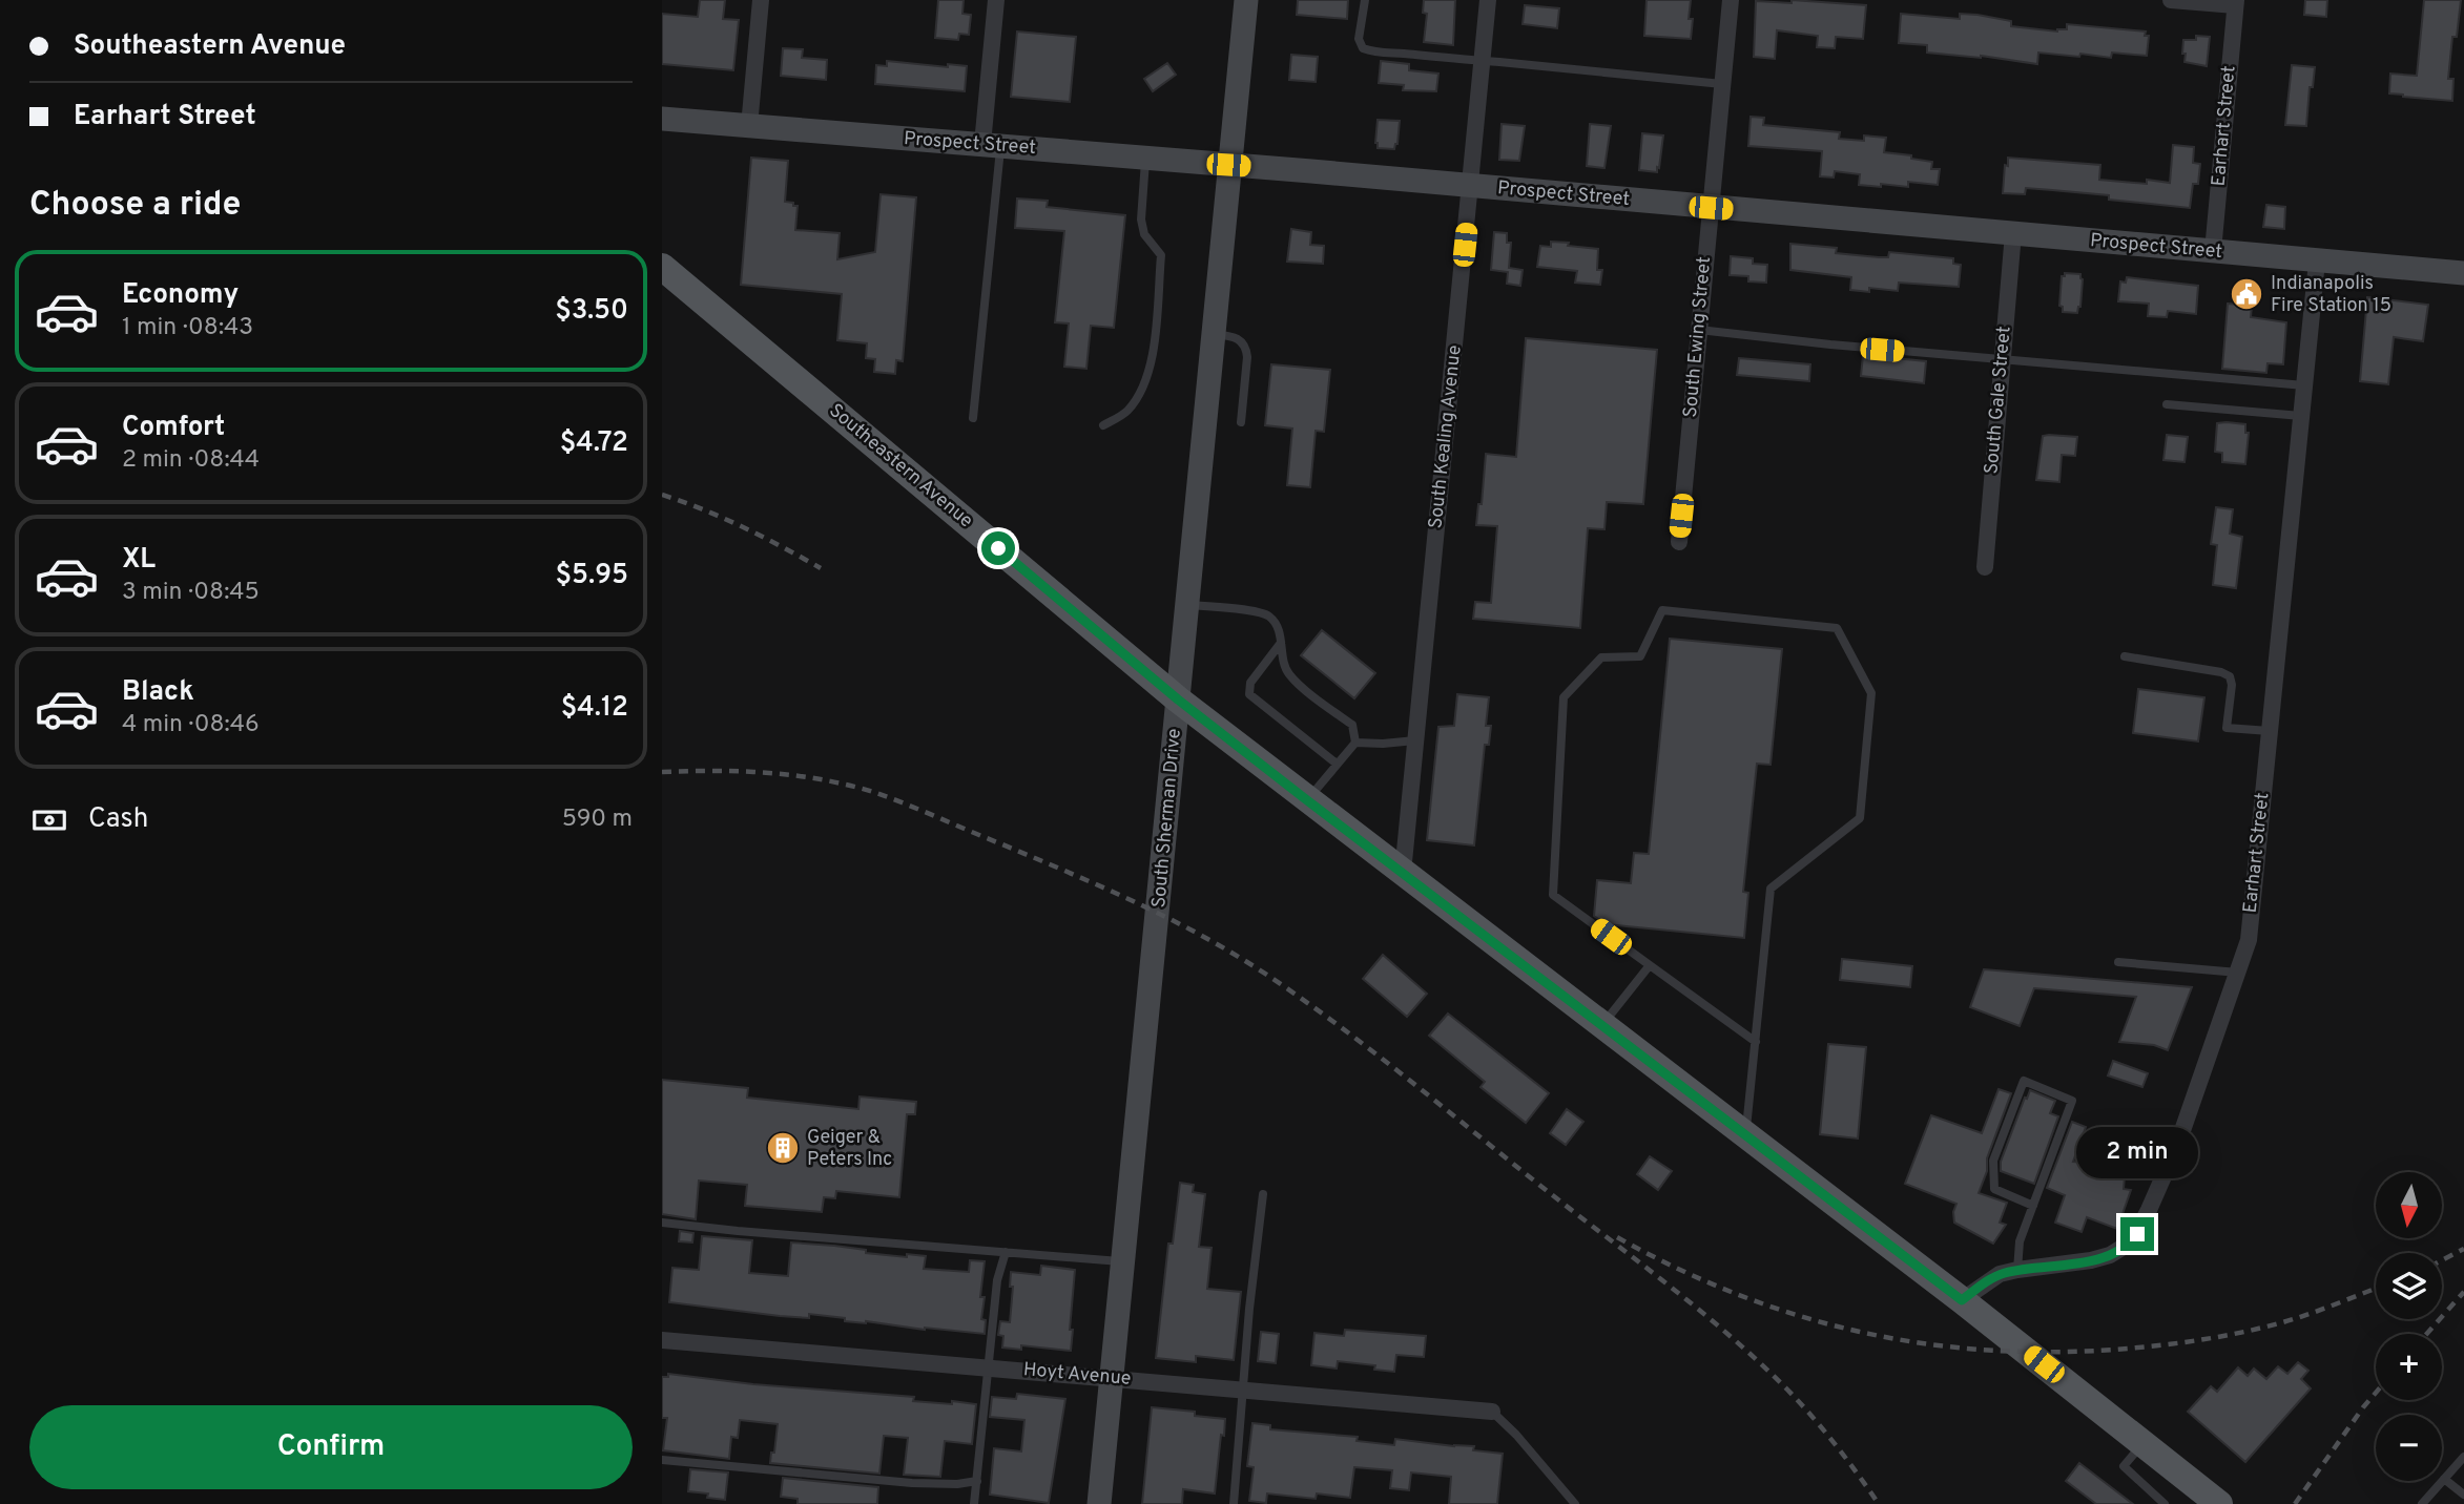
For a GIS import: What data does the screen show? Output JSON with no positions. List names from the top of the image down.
{
  "streets": {
    "main road": ["Prospect Street", "Southeastern Avenue", "South Sherman Drive"],
    "street": [
      "Earhart Street",
      "South Ewing Street",
      "South Gale Street",
      "South Kealing Avenue",
      "Hoyt Avenue"
    ]
  },
  "crossings": [
    ["Earhart Street", "Prospect Street"],
    ["Earhart Street", "Southeastern Avenue"],
    ["Prospect Street", "South Ewing Street"],
    ["Prospect Street", "South Gale Street"],
    ["Prospect Street", "South Kealing Avenue"],
    ["Prospect Street", "South Sherman Drive"],
    ["South Kealing Avenue", "Southeastern Avenue"],
    ["Southeastern Avenue", "South Sherman Drive"],
    ["South Sherman Drive", "Hoyt Avenue"]
  ],
  "places": {
    "public building": ["Indianapolis Fire Station 15"],
    "building": ["Geiger & Peters Inc"]
  },
  "north": "bottom",
  "page": {
    "banner": ["Southeastern Avenue", "Earhart Street"],
    "heading": "Choose a ride",
    "list": [
      {
        "name": "Economy",
        "note": "1 min · 08:43",
        "value": "$3.50"
      },
      {
        "name": "Comfort",
        "note": "2 min · 08:44",
        "value": "$4.72"
      },
      {
        "name": "XL",
        "note": "3 min · 08:45",
        "value": "$5.95"
      },
      {
        "name": "Black",
        "note": "4 min · 08:46",
        "value": "$4.12"
      }
    ],
    "pay": ["Cash", "590 m"],
    "bubble": "2 min",
    "map_buttons": ["+", "−"],
    "buttons": "Confirm"
  }
}
